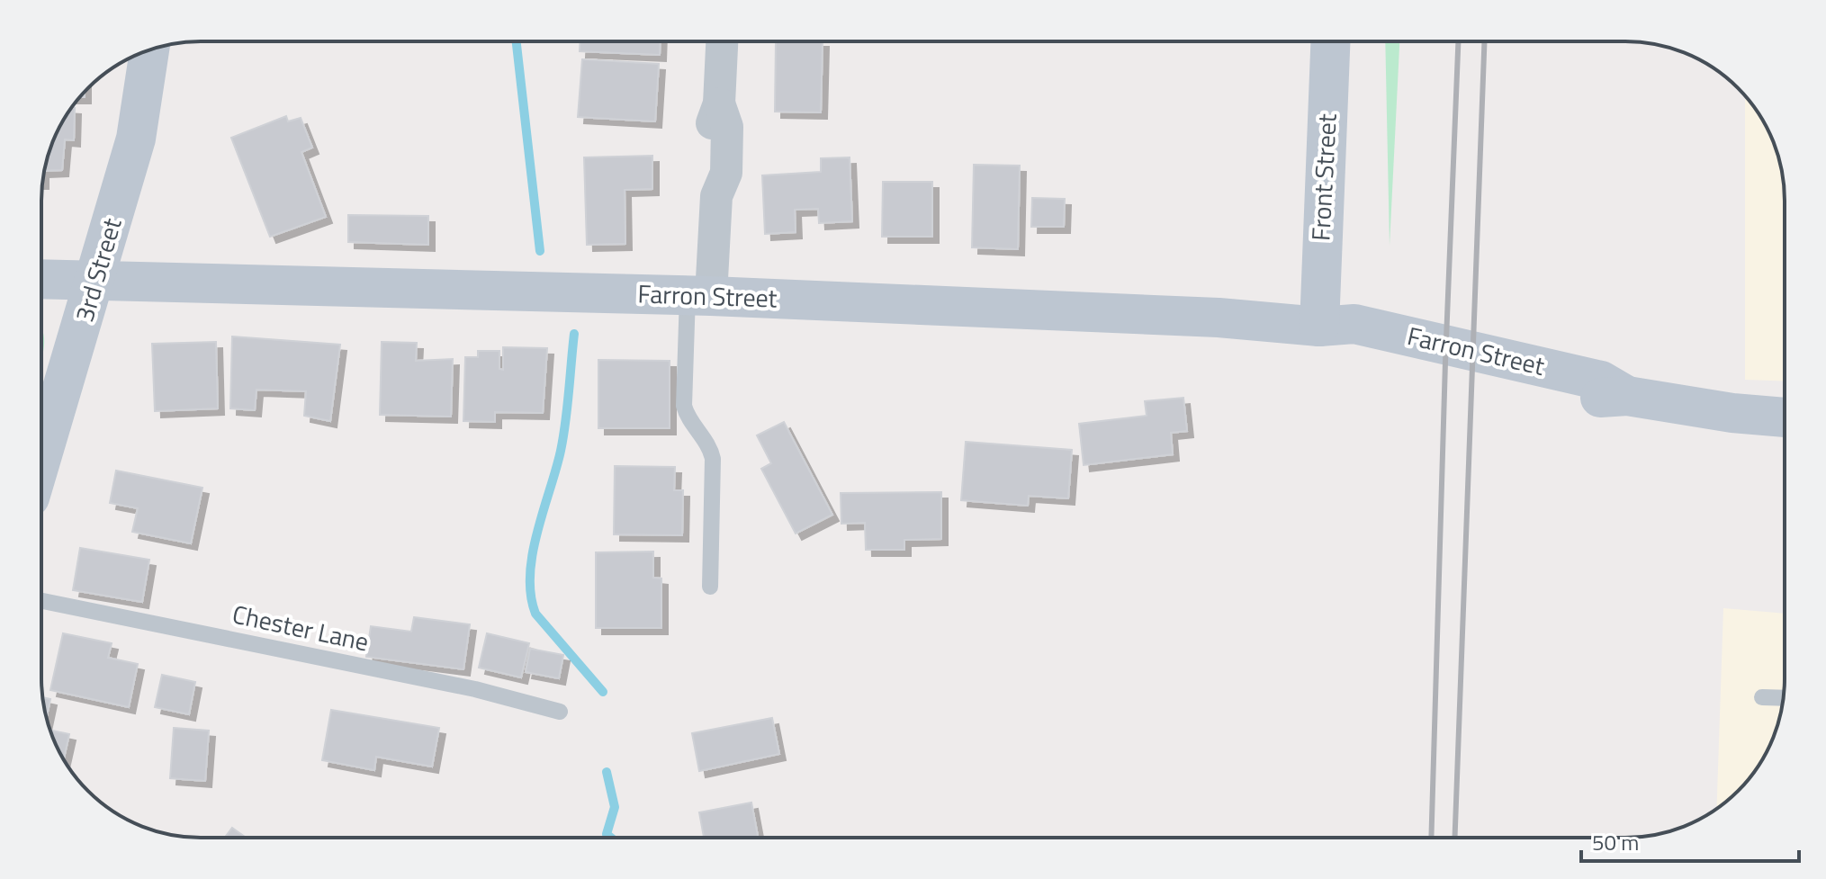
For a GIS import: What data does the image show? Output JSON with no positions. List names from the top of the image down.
{
  "streets": {
    "street": ["Front Street", "3rd Street", "Farron Street"],
    "lane": ["Chester Lane"]
  },
  "crossings": [
    ["Front Street", "Farron Street"],
    ["3rd Street", "Farron Street"]
  ],
  "scale_bar": "50 m"
}
